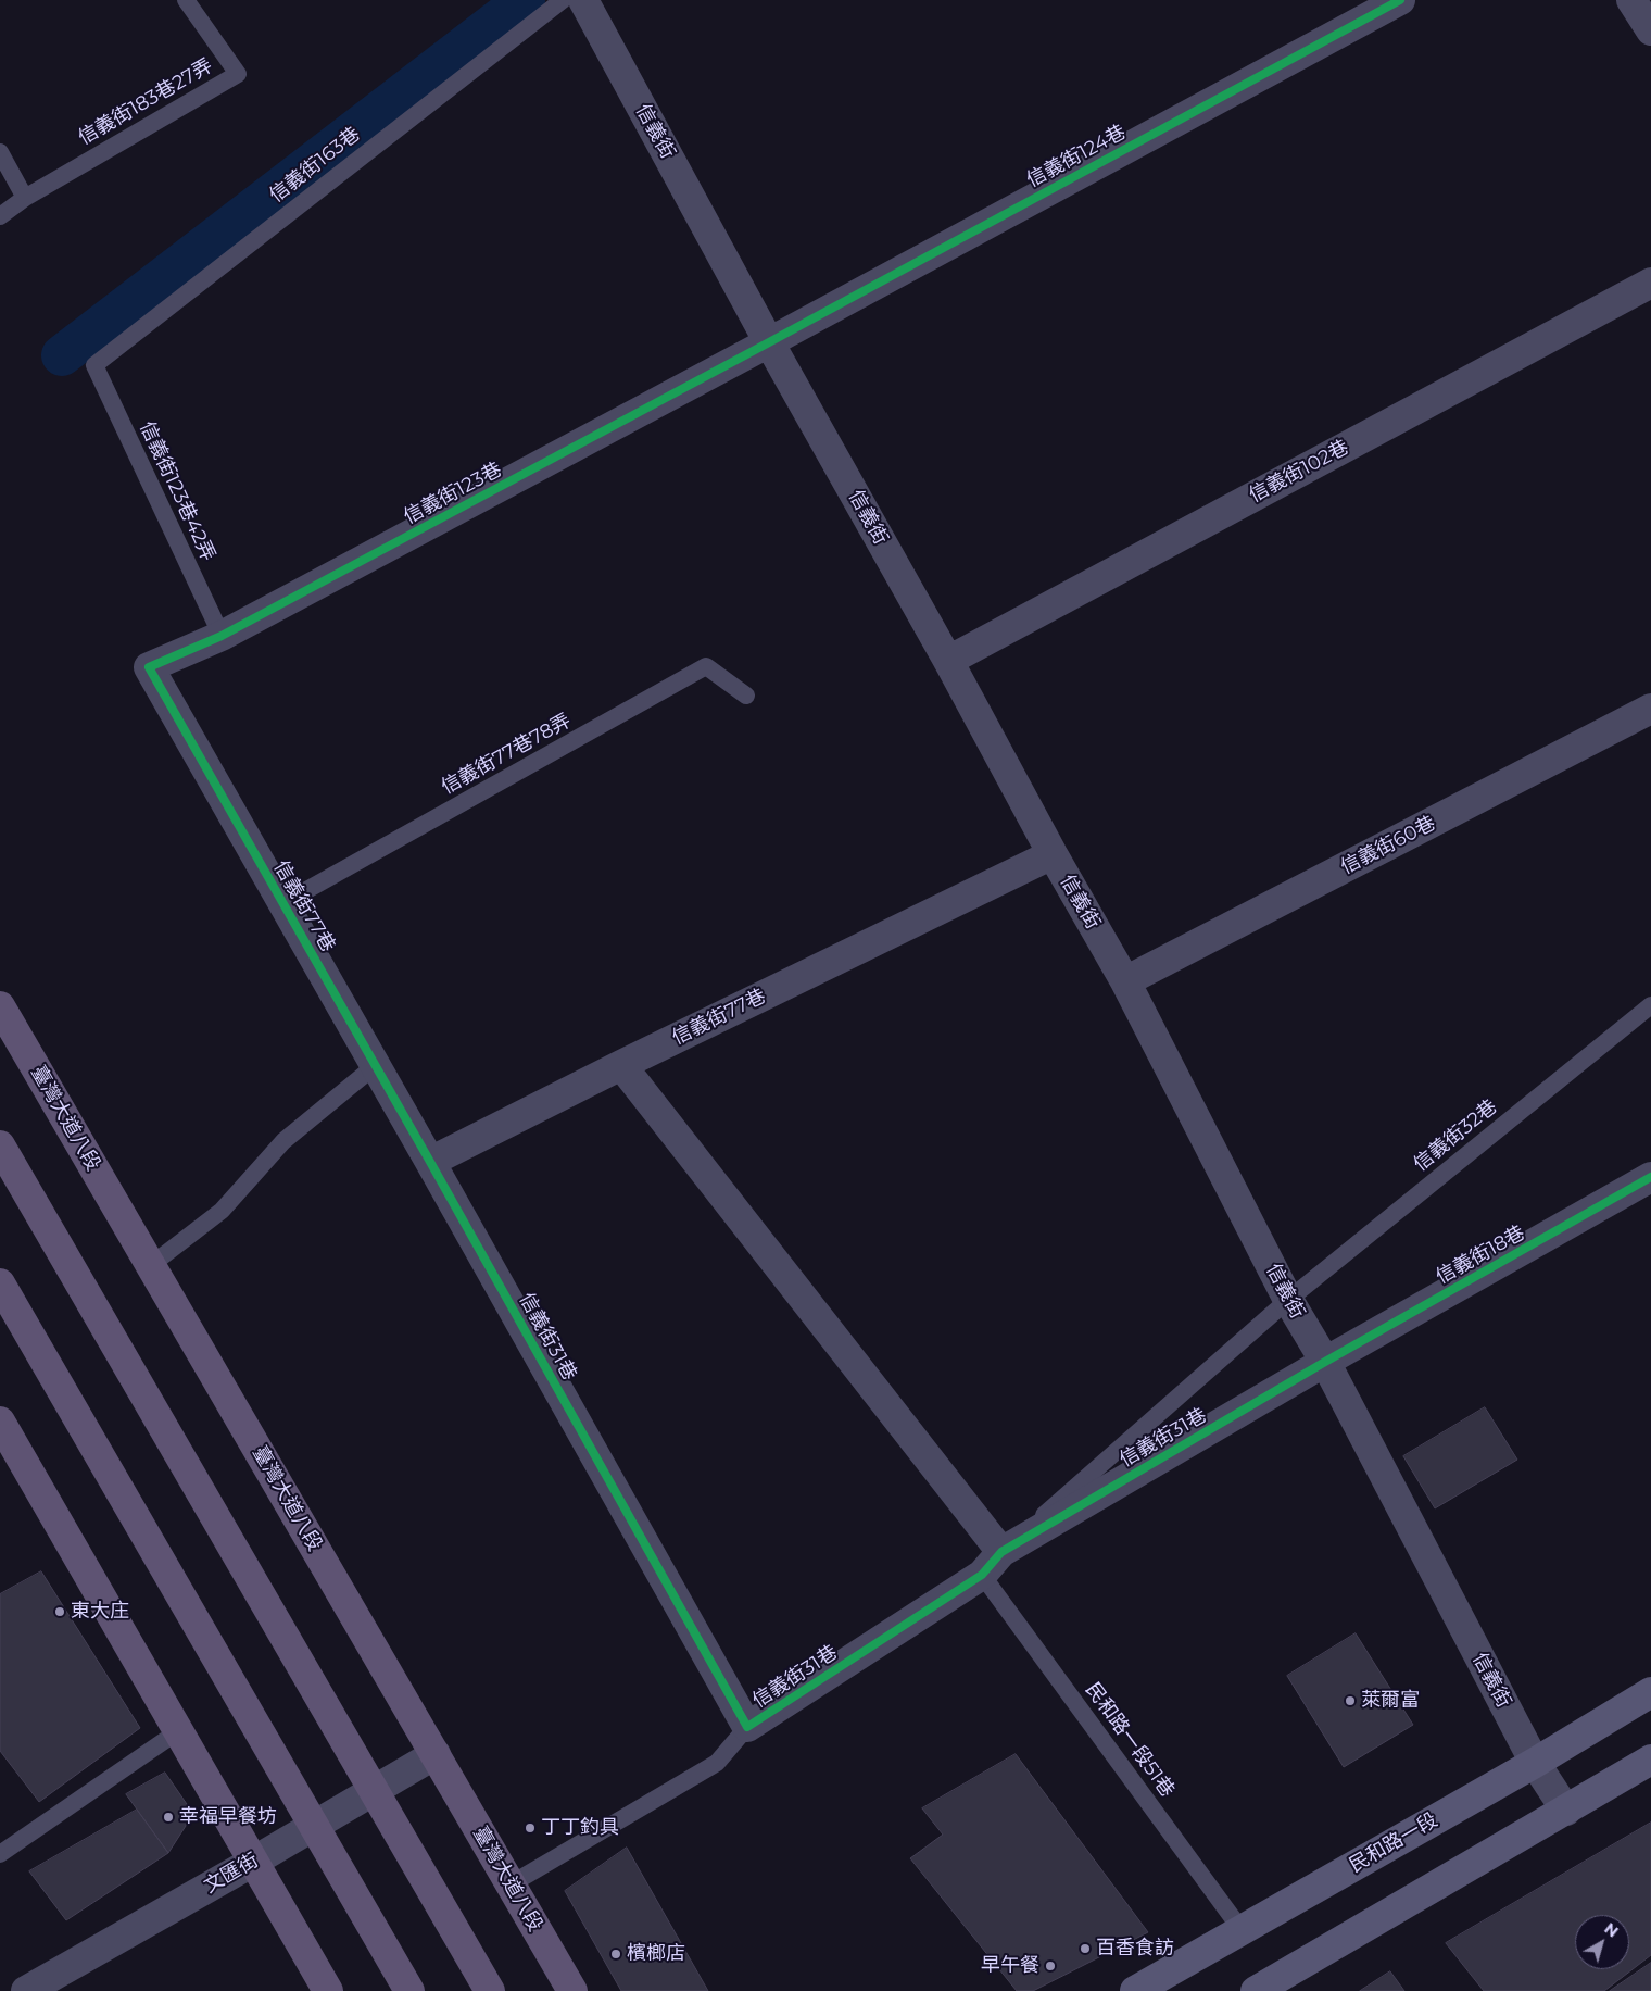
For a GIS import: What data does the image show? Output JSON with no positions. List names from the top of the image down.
{
  "streets": {
    "main road": ["臺灣大道八段"],
    "street": [
      "信義街",
      "信義街124巷",
      "信義街102巷",
      "信義街123巷",
      "信義街60巷",
      "信義街77巷",
      "信義街18巷",
      "信義街31巷",
      "民和路一段",
      "文匯街"
    ],
    "lane": [
      "信義街183巷27弄",
      "信義街163巷",
      "信義街123巷42弄",
      "信義街77巷78弄",
      "信義街32巷",
      "民和路一段51巷"
    ]
  },
  "crossings": [
    ["信義街", "信義街124巷"],
    ["信義街", "信義街102巷"],
    ["信義街", "信義街123巷"],
    ["信義街", "信義街60巷"],
    ["信義街", "信義街77巷"],
    ["信義街", "信義街32巷"],
    ["信義街", "信義街18巷"],
    ["信義街", "信義街31巷"],
    ["信義街", "民和路一段"],
    ["信義街124巷", "信義街123巷"],
    ["信義街163巷", "信義街123巷42弄"],
    ["信義街123巷42弄", "信義街123巷"],
    ["信義街123巷", "信義街77巷"],
    ["信義街77巷78弄", "信義街77巷"],
    ["信義街77巷", "信義街31巷"],
    ["臺灣大道八段", "文匯街"],
    ["信義街32巷", "信義街31巷"],
    ["信義街18巷", "信義街31巷"],
    ["信義街31巷", "民和路一段51巷"],
    ["民和路一段51巷", "民和路一段"]
  ],
  "places": [
    "東大庄",
    "萊爾富",
    "幸福早餐坊",
    "丁丁釣具",
    "百香食訪",
    "檳榔店",
    "早午餐"
  ],
  "north": "top right"
}
